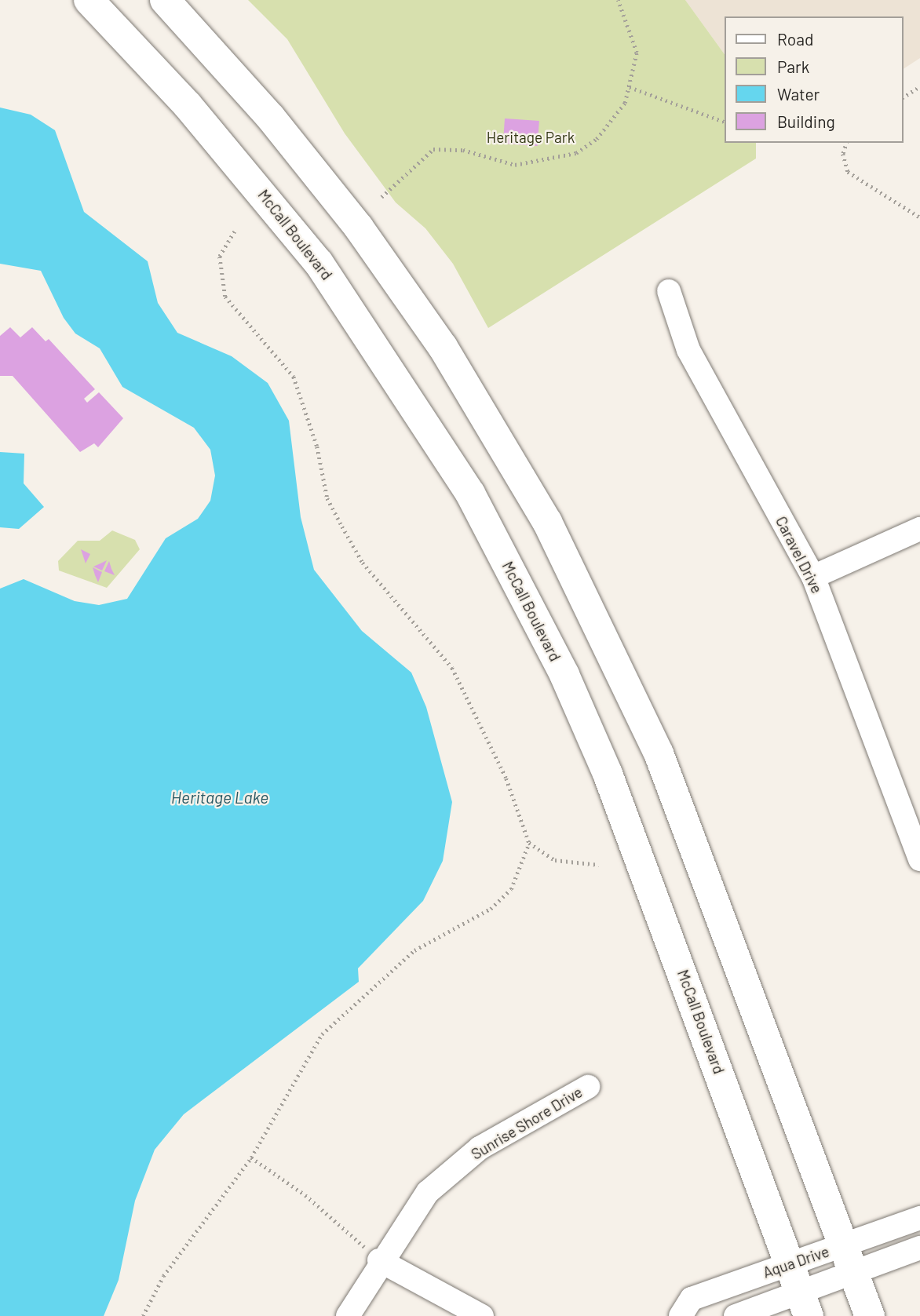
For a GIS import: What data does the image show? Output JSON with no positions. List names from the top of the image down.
{
  "streets": {
    "main road": ["McCall Boulevard"],
    "street": ["Caravel Drive", "Sunrise Shore Drive", "Aqua Drive"]
  },
  "crossings": [
    ["McCall Boulevard", "Aqua Drive"]
  ],
  "water": ["Heritage Lake"],
  "parks": ["Heritage Park"],
  "legend": [
    "Road",
    "Park",
    "Water",
    "Building"
  ]
}
